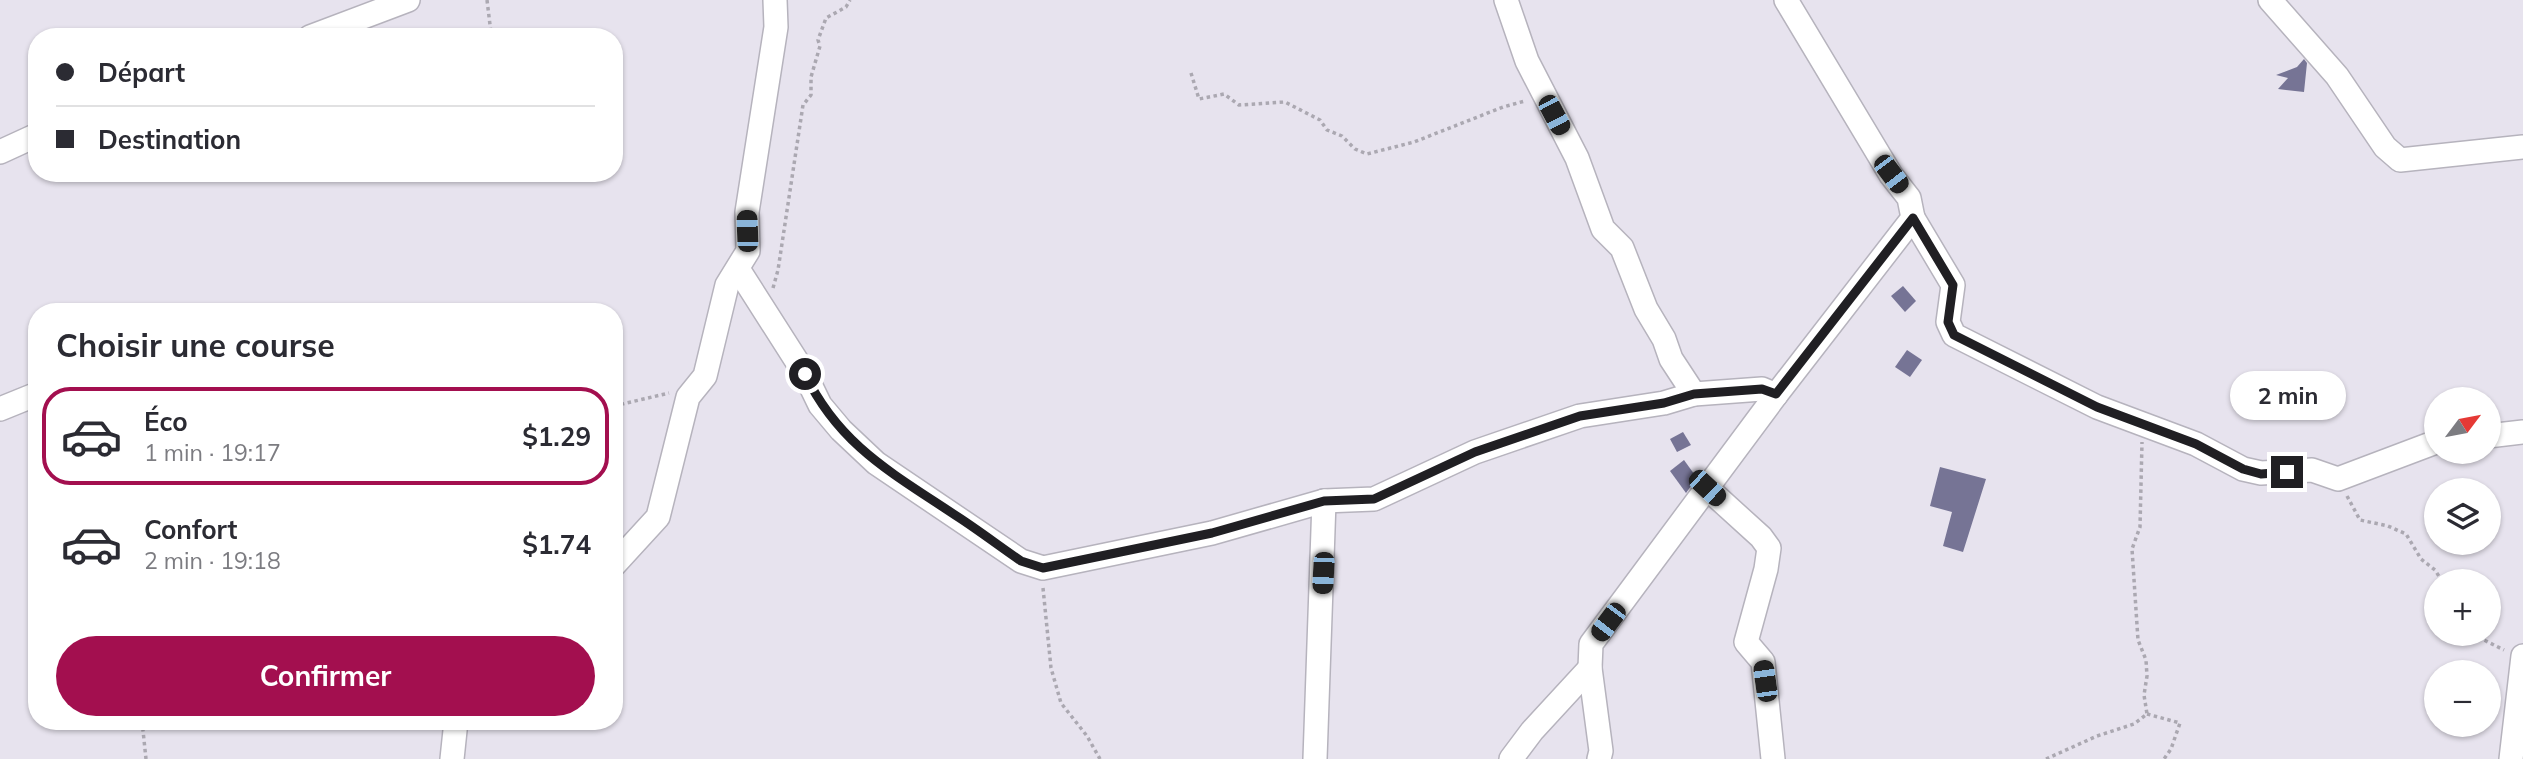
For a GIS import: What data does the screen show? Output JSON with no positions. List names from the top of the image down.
{
  "north": "top right",
  "page": {
    "banner": ["Départ", "Destination"],
    "heading": "Choisir une course",
    "bubble": "2 min",
    "map_buttons": ["+", "−"],
    "list": [
      {
        "name": "Éco",
        "note": "1 min · 19:17",
        "value": "$1.29"
      },
      {
        "name": "Confort",
        "note": "2 min · 19:18",
        "value": "$1.74"
      }
    ],
    "buttons": "Confirmer"
  }
}
